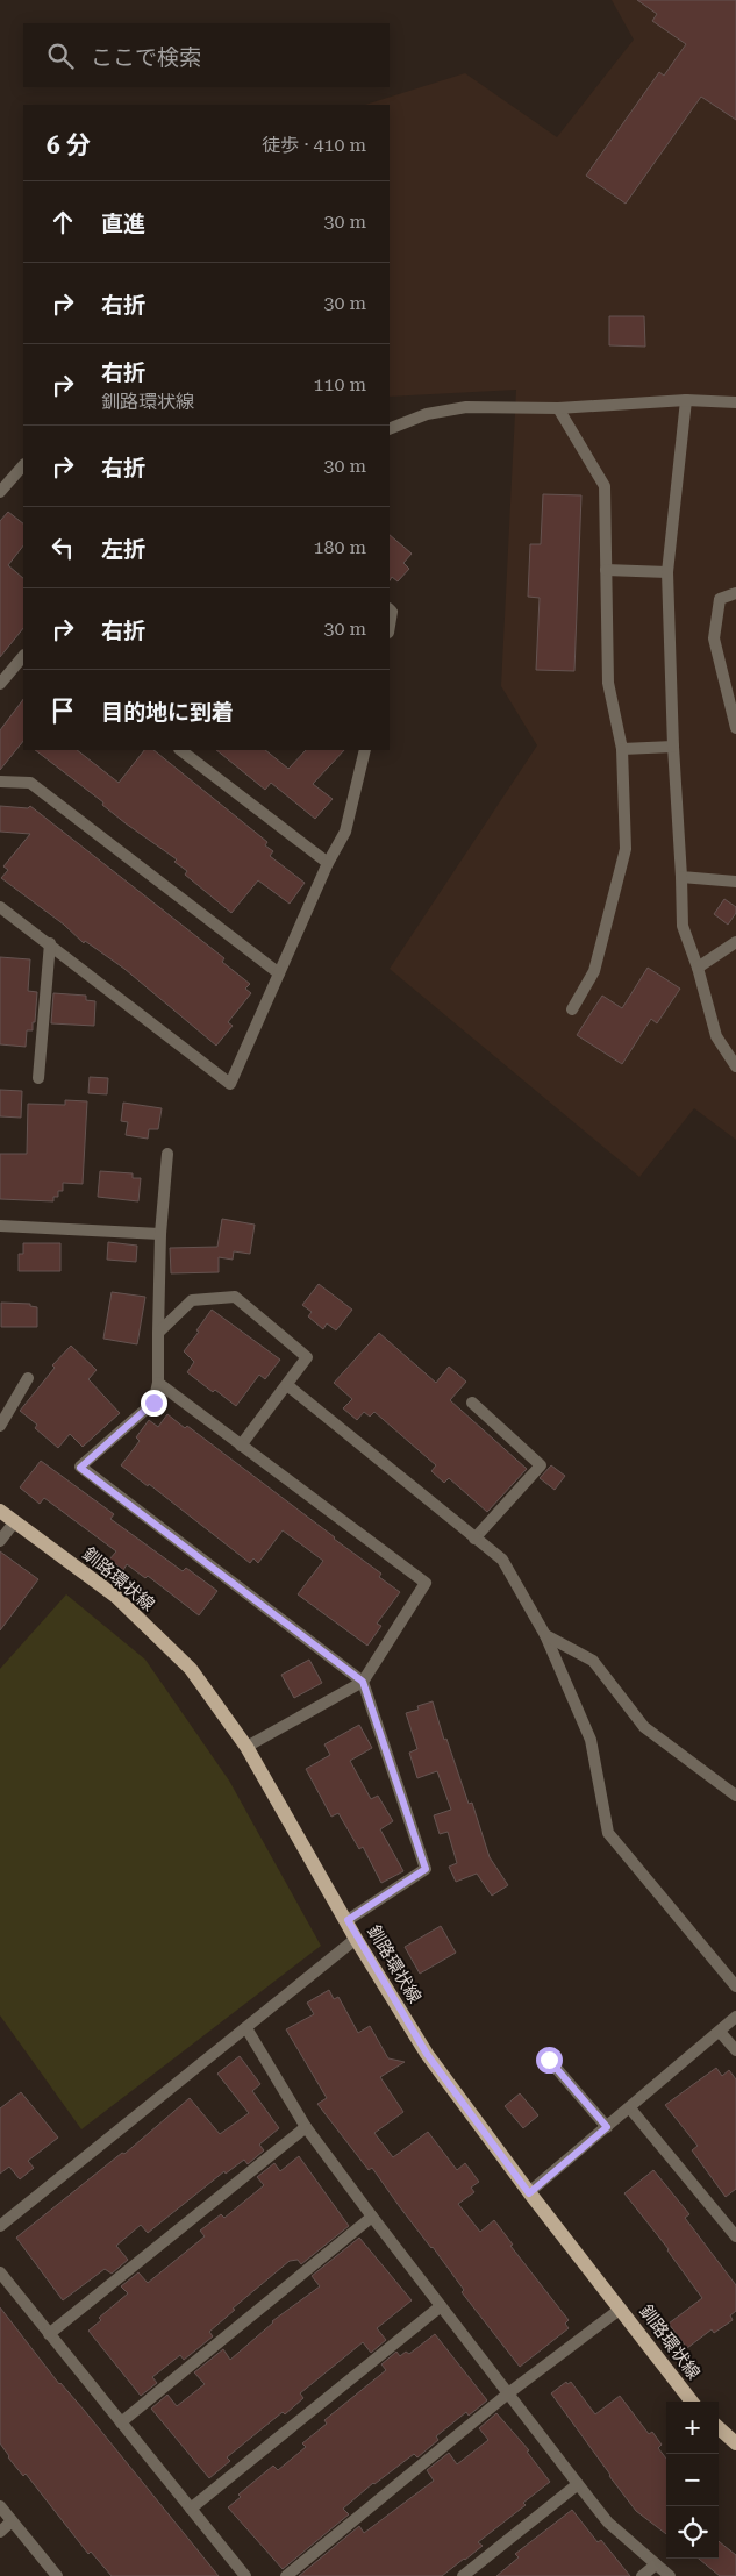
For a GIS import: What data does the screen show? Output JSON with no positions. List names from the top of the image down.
{
  "streets": {
    "main road": ["釧路環状線"]
  },
  "page": {
    "search": "ここで検索",
    "heading": ["6 分", "徒歩 · 410 m"],
    "list": [
      ["直進", "30 m"],
      ["右折", "30 m"],
      ["右折", "釧路環状線", "110 m"],
      ["右折", "30 m"],
      ["左折", "180 m"],
      ["右折", "30 m"],
      "目的地に到着"
    ],
    "map_buttons": ["+", "−"]
  }
}
